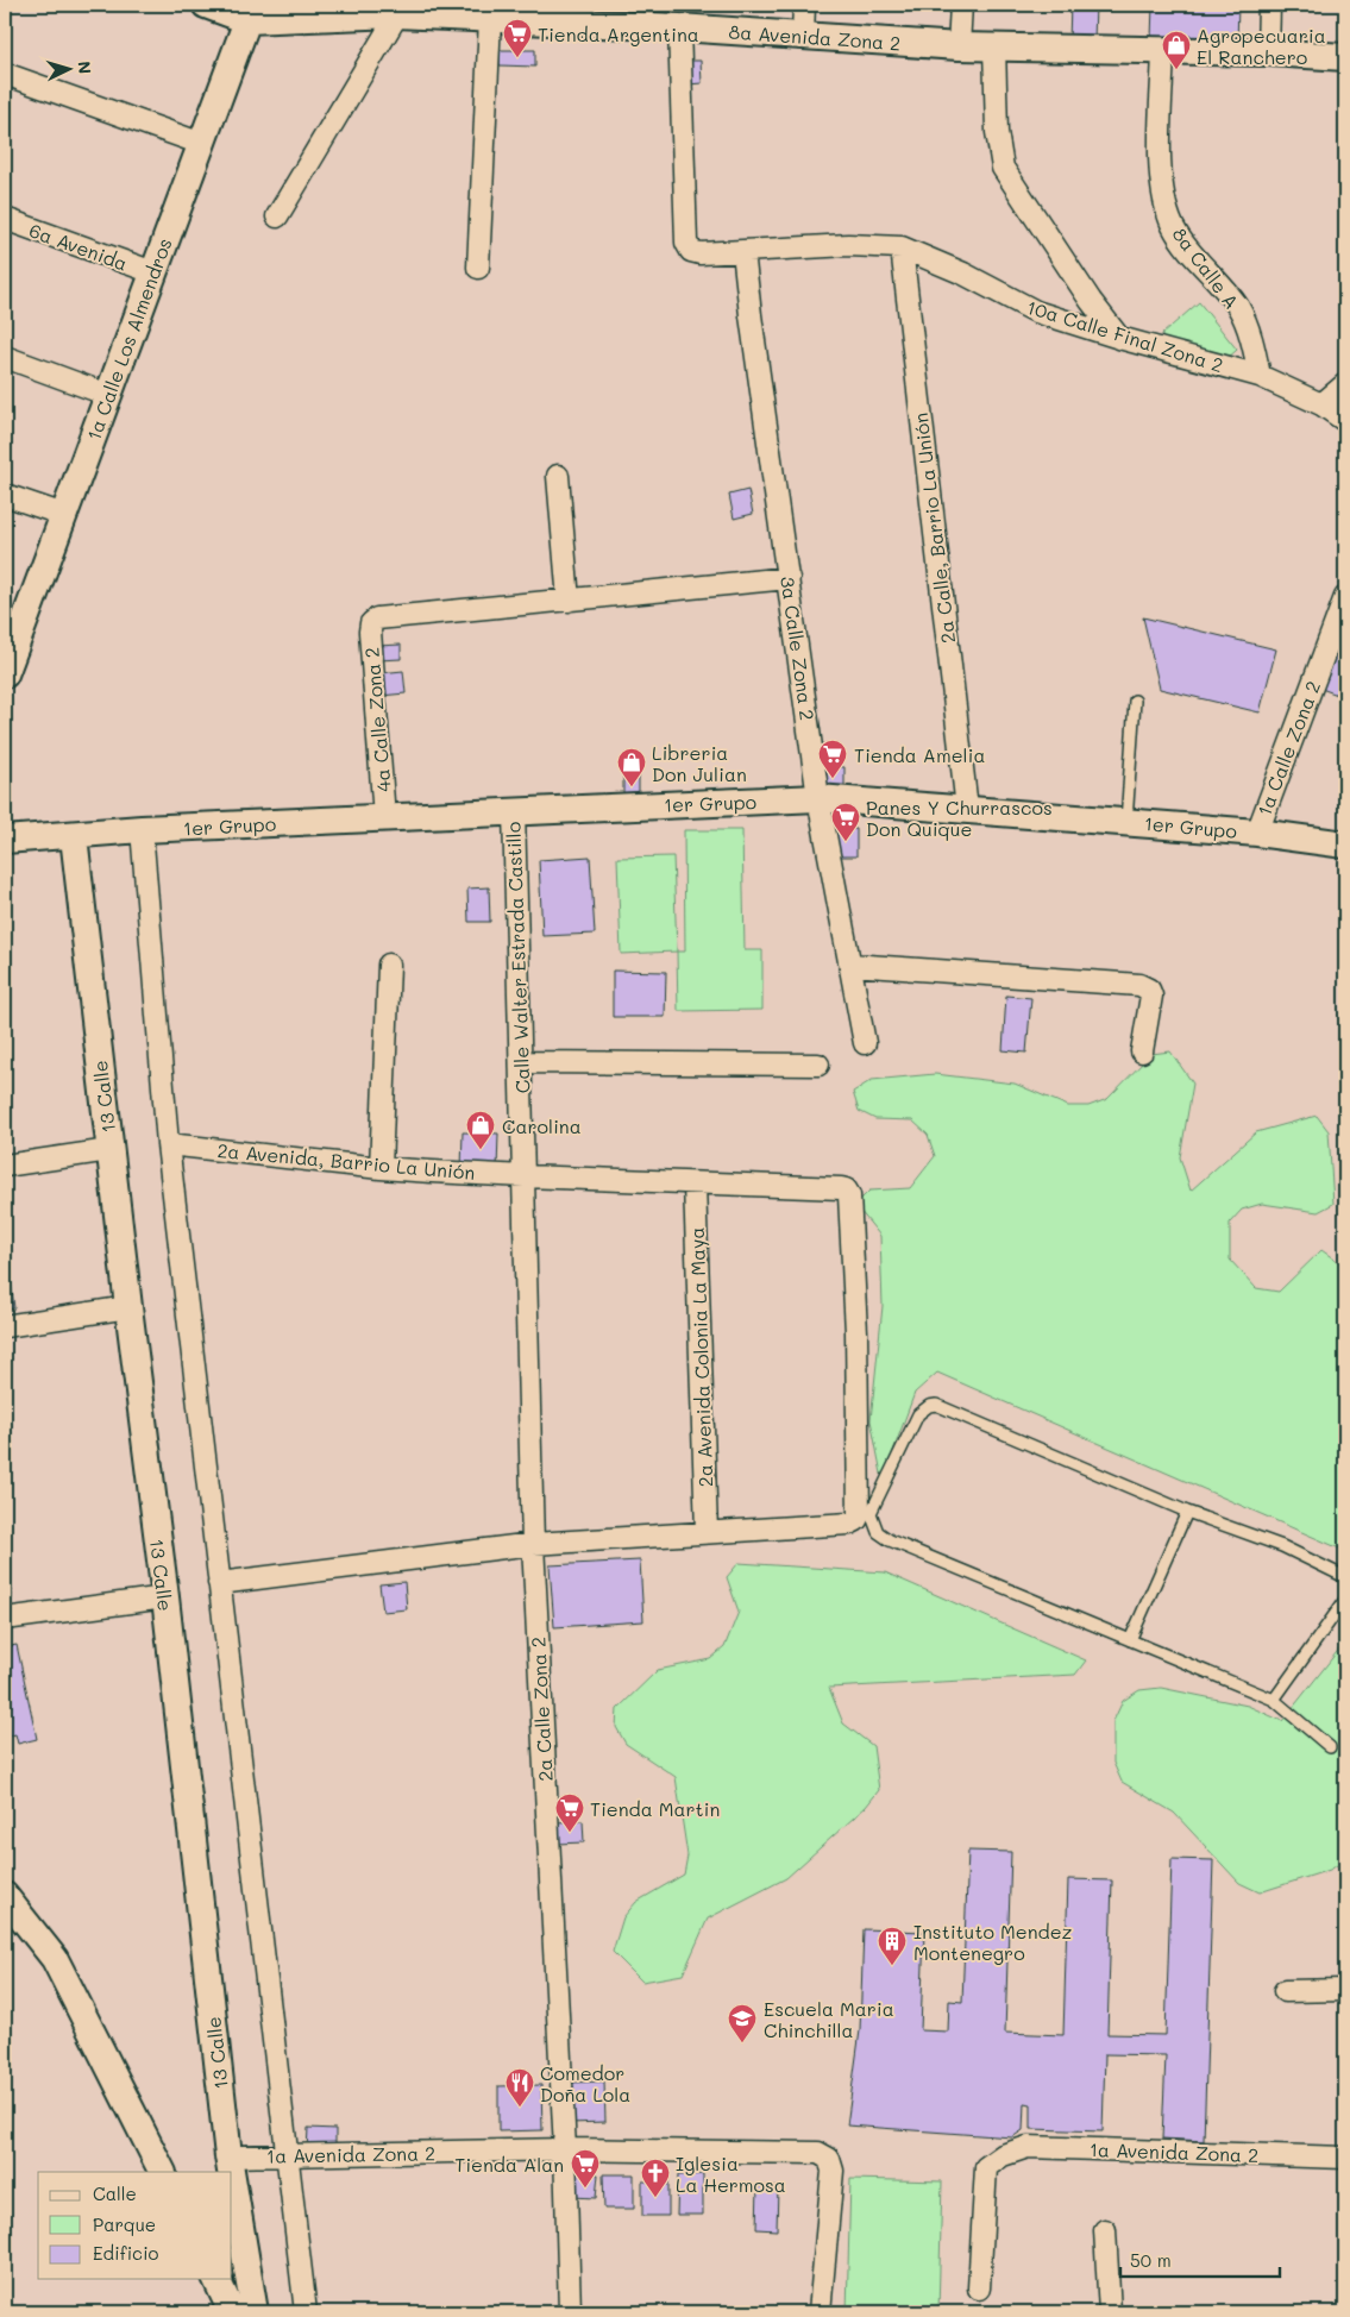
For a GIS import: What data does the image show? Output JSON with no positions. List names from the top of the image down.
{
  "streets": {
    "street": [
      "8a Avenida Zona 2",
      "6a Avenida",
      "8a Calle A",
      "10a Calle Final Zona 2",
      "1a Calle Los Almendros",
      "2a Calle, Barrio La Unión",
      "3a Calle Zona 2",
      "4a Calle Zona 2",
      "1a Calle Zona 2",
      "1er Grupo",
      "Calle Walter Estrada Castillo",
      "13 Calle",
      "2a Avenida, Barrio La Unión",
      "2a Avenida Colonia La Maya",
      "2a Calle Zona 2",
      "1a Avenida Zona 2"
    ]
  },
  "crossings": [
    ["8a Avenida Zona 2", "8a Calle A"],
    ["8a Avenida Zona 2", "10a Calle Final Zona 2"],
    ["8a Avenida Zona 2", "1a Calle Los Almendros"],
    ["6a Avenida", "1a Calle Los Almendros"],
    ["8a Calle A", "10a Calle Final Zona 2"],
    ["10a Calle Final Zona 2", "2a Calle, Barrio La Unión"],
    ["10a Calle Final Zona 2", "3a Calle Zona 2"],
    ["2a Calle, Barrio La Unión", "1er Grupo"],
    ["3a Calle Zona 2", "1er Grupo"],
    ["4a Calle Zona 2", "1er Grupo"],
    ["1a Calle Zona 2", "1er Grupo"],
    ["1er Grupo", "Calle Walter Estrada Castillo"],
    ["1er Grupo", "13 Calle"],
    ["Calle Walter Estrada Castillo", "2a Avenida, Barrio La Unión"],
    ["Calle Walter Estrada Castillo", "2a Calle Zona 2"],
    ["13 Calle", "1a Avenida Zona 2"],
    ["2a Avenida, Barrio La Unión", "2a Avenida Colonia La Maya"],
    ["2a Avenida, Barrio La Unión", "2a Calle Zona 2"],
    ["2a Calle Zona 2", "1a Avenida Zona 2"]
  ],
  "places": {
    "supermarket": [
      "Tienda Argentina",
      "Tienda Amelia",
      "Panes Y Churrascos Don Quique",
      "Tienda Martin",
      "Tienda Alan"
    ],
    "shop": ["Agropecuaria El Ranchero", "Libreria Don Julian", "Carolina"],
    "building": ["Instituto Mendez Montenegro"],
    "school or university": ["Escuela Maria Chinchilla"],
    "restaurant": ["Comedor Doña Lola"],
    "church": ["Iglesia La Hermosa"]
  },
  "legend": ["Calle", "Parque", "Edificio"],
  "scale_bar": "50 m",
  "north": "right"
}
